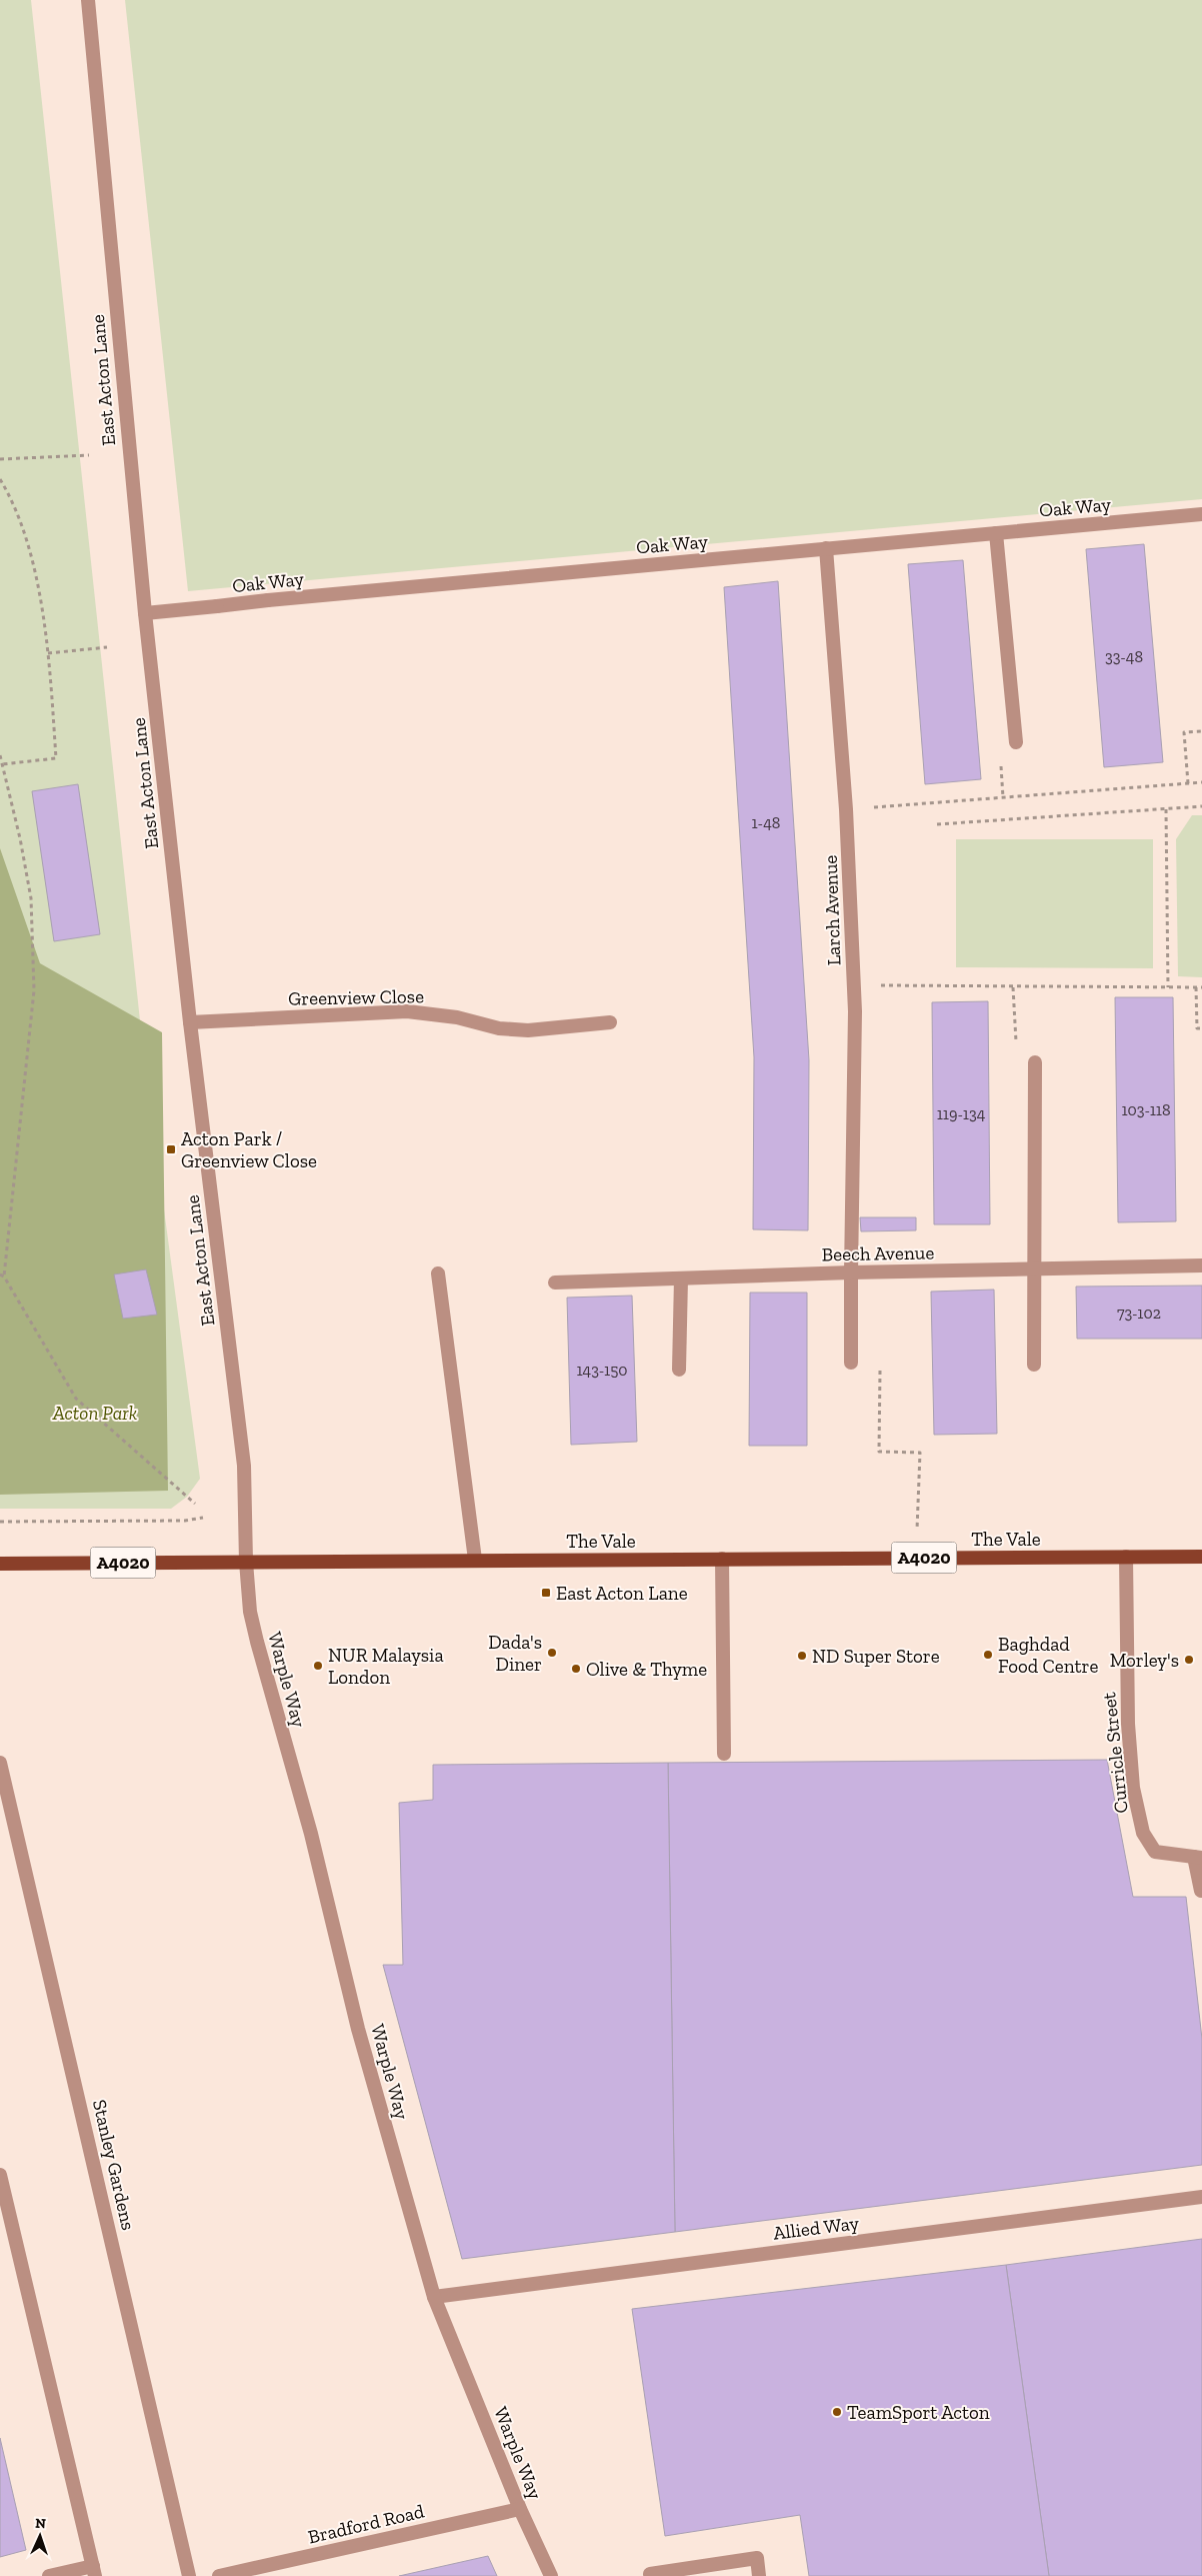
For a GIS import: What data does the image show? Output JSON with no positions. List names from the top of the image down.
{
  "streets": {
    "main road": ["The Vale", "A4020"],
    "street": [
      "East Acton Lane",
      "Oak Way",
      "Larch Avenue",
      "Greenview Close",
      "Beech Avenue",
      "Warple Way",
      "Curricle Street",
      "Stanley Gardens",
      "Allied Way",
      "Bradford Road"
    ]
  },
  "crossings": [
    ["East Acton Lane", "Oak Way"],
    ["East Acton Lane", "Greenview Close"],
    ["East Acton Lane", "The Vale"],
    ["East Acton Lane", "Warple Way"],
    ["Oak Way", "Larch Avenue"],
    ["Larch Avenue", "Beech Avenue"],
    ["The Vale", "Warple Way"],
    ["The Vale", "Curricle Street"],
    ["Warple Way", "Allied Way"],
    ["Warple Way", "Bradford Road"]
  ],
  "parks": ["Acton Park"],
  "places": {
    "transit": ["Acton Park / Greenview Close", "East Acton Lane"],
    "other": [
      "Dada's Diner",
      "Baghdad Food Centre",
      "ND Super Store",
      "Morley's",
      "NUR Malaysia London",
      "Olive & Thyme",
      "TeamSport Acton"
    ]
  },
  "house_numbers": [
    "33-48",
    "1-48",
    "103-118",
    "119-134",
    "73-102",
    "143-150"
  ],
  "north": "top"
}
